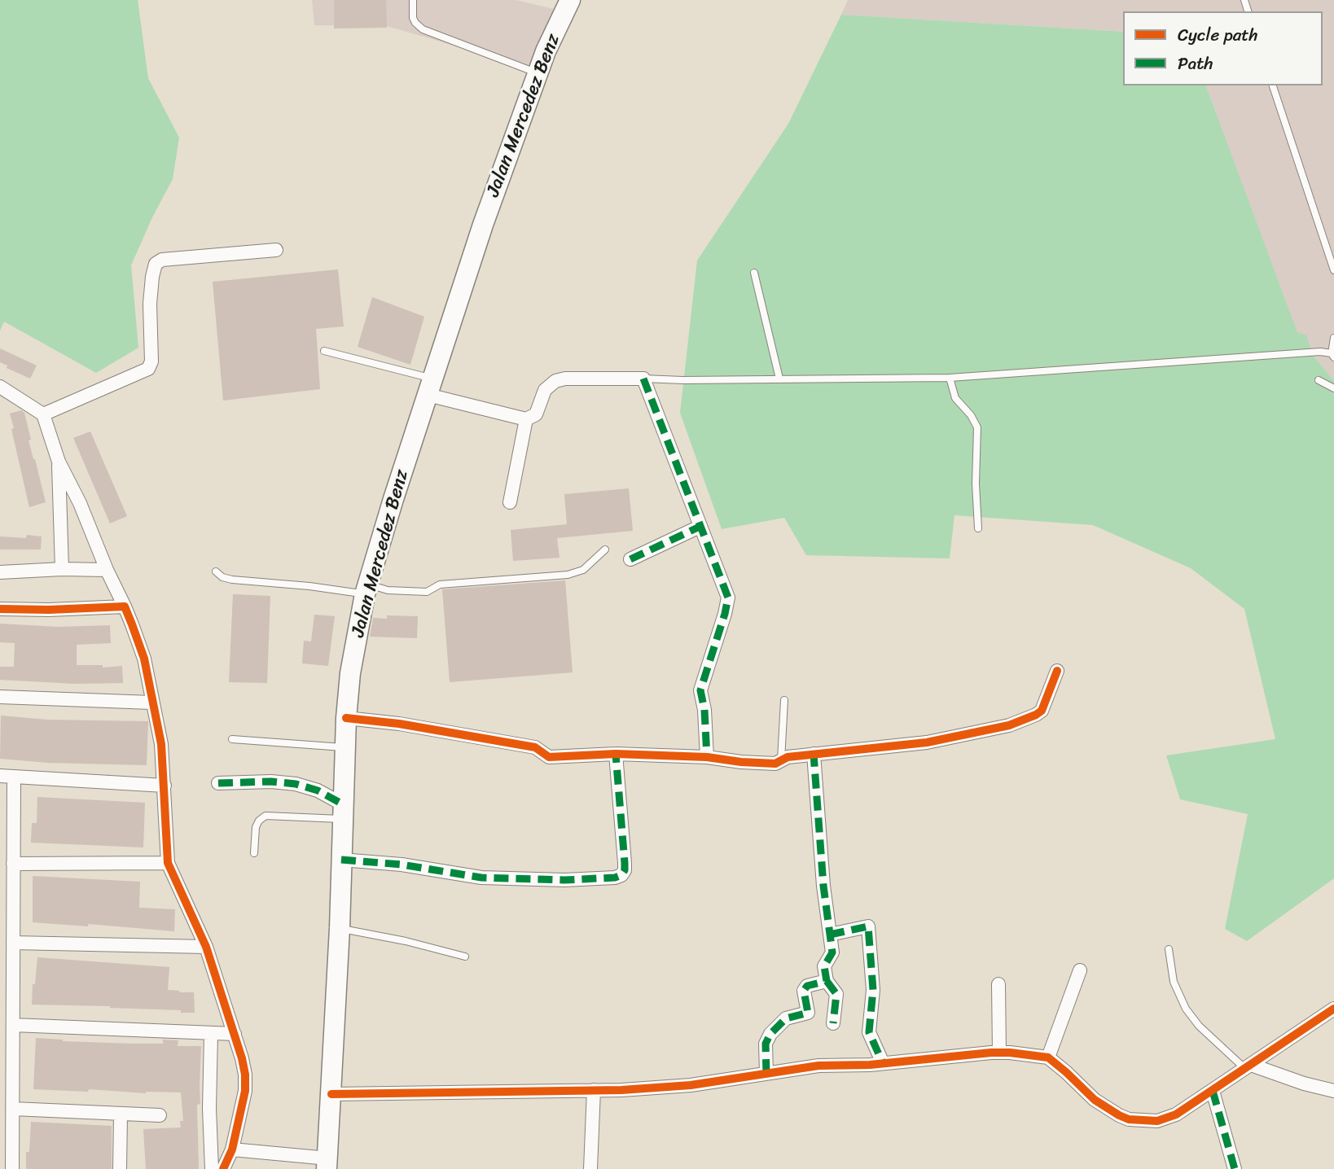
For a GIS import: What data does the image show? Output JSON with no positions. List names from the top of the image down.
{
  "streets": {
    "main road": ["Jalan Mercedez Benz"]
  },
  "legend": ["Cycle path", "Path"]
}
